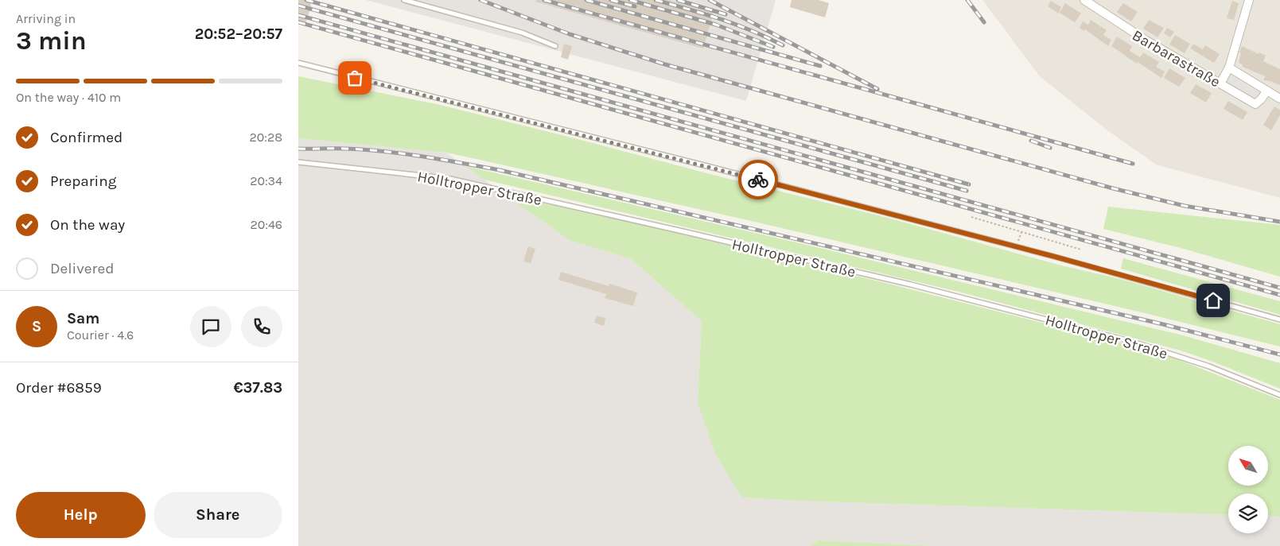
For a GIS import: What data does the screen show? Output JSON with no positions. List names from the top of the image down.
{
  "streets": {
    "street": ["Barbarastraße"],
    "lane": ["Holltropper Straße"]
  },
  "north": "top left",
  "page": {
    "heading": ["3 min", "Arriving in", "20:52–20:57"],
    "panel": [
      "Sam",
      "Courier · 4.6",
      "Order #6859",
      "€37.83"
    ],
    "bar": "On the way · 410 m",
    "list": [
      ["Confirmed", "20:28"],
      ["Preparing", "20:34"],
      ["On the way", "20:46"],
      "Delivered"
    ],
    "round": "S",
    "buttons": ["Help", "Share"]
  }
}
